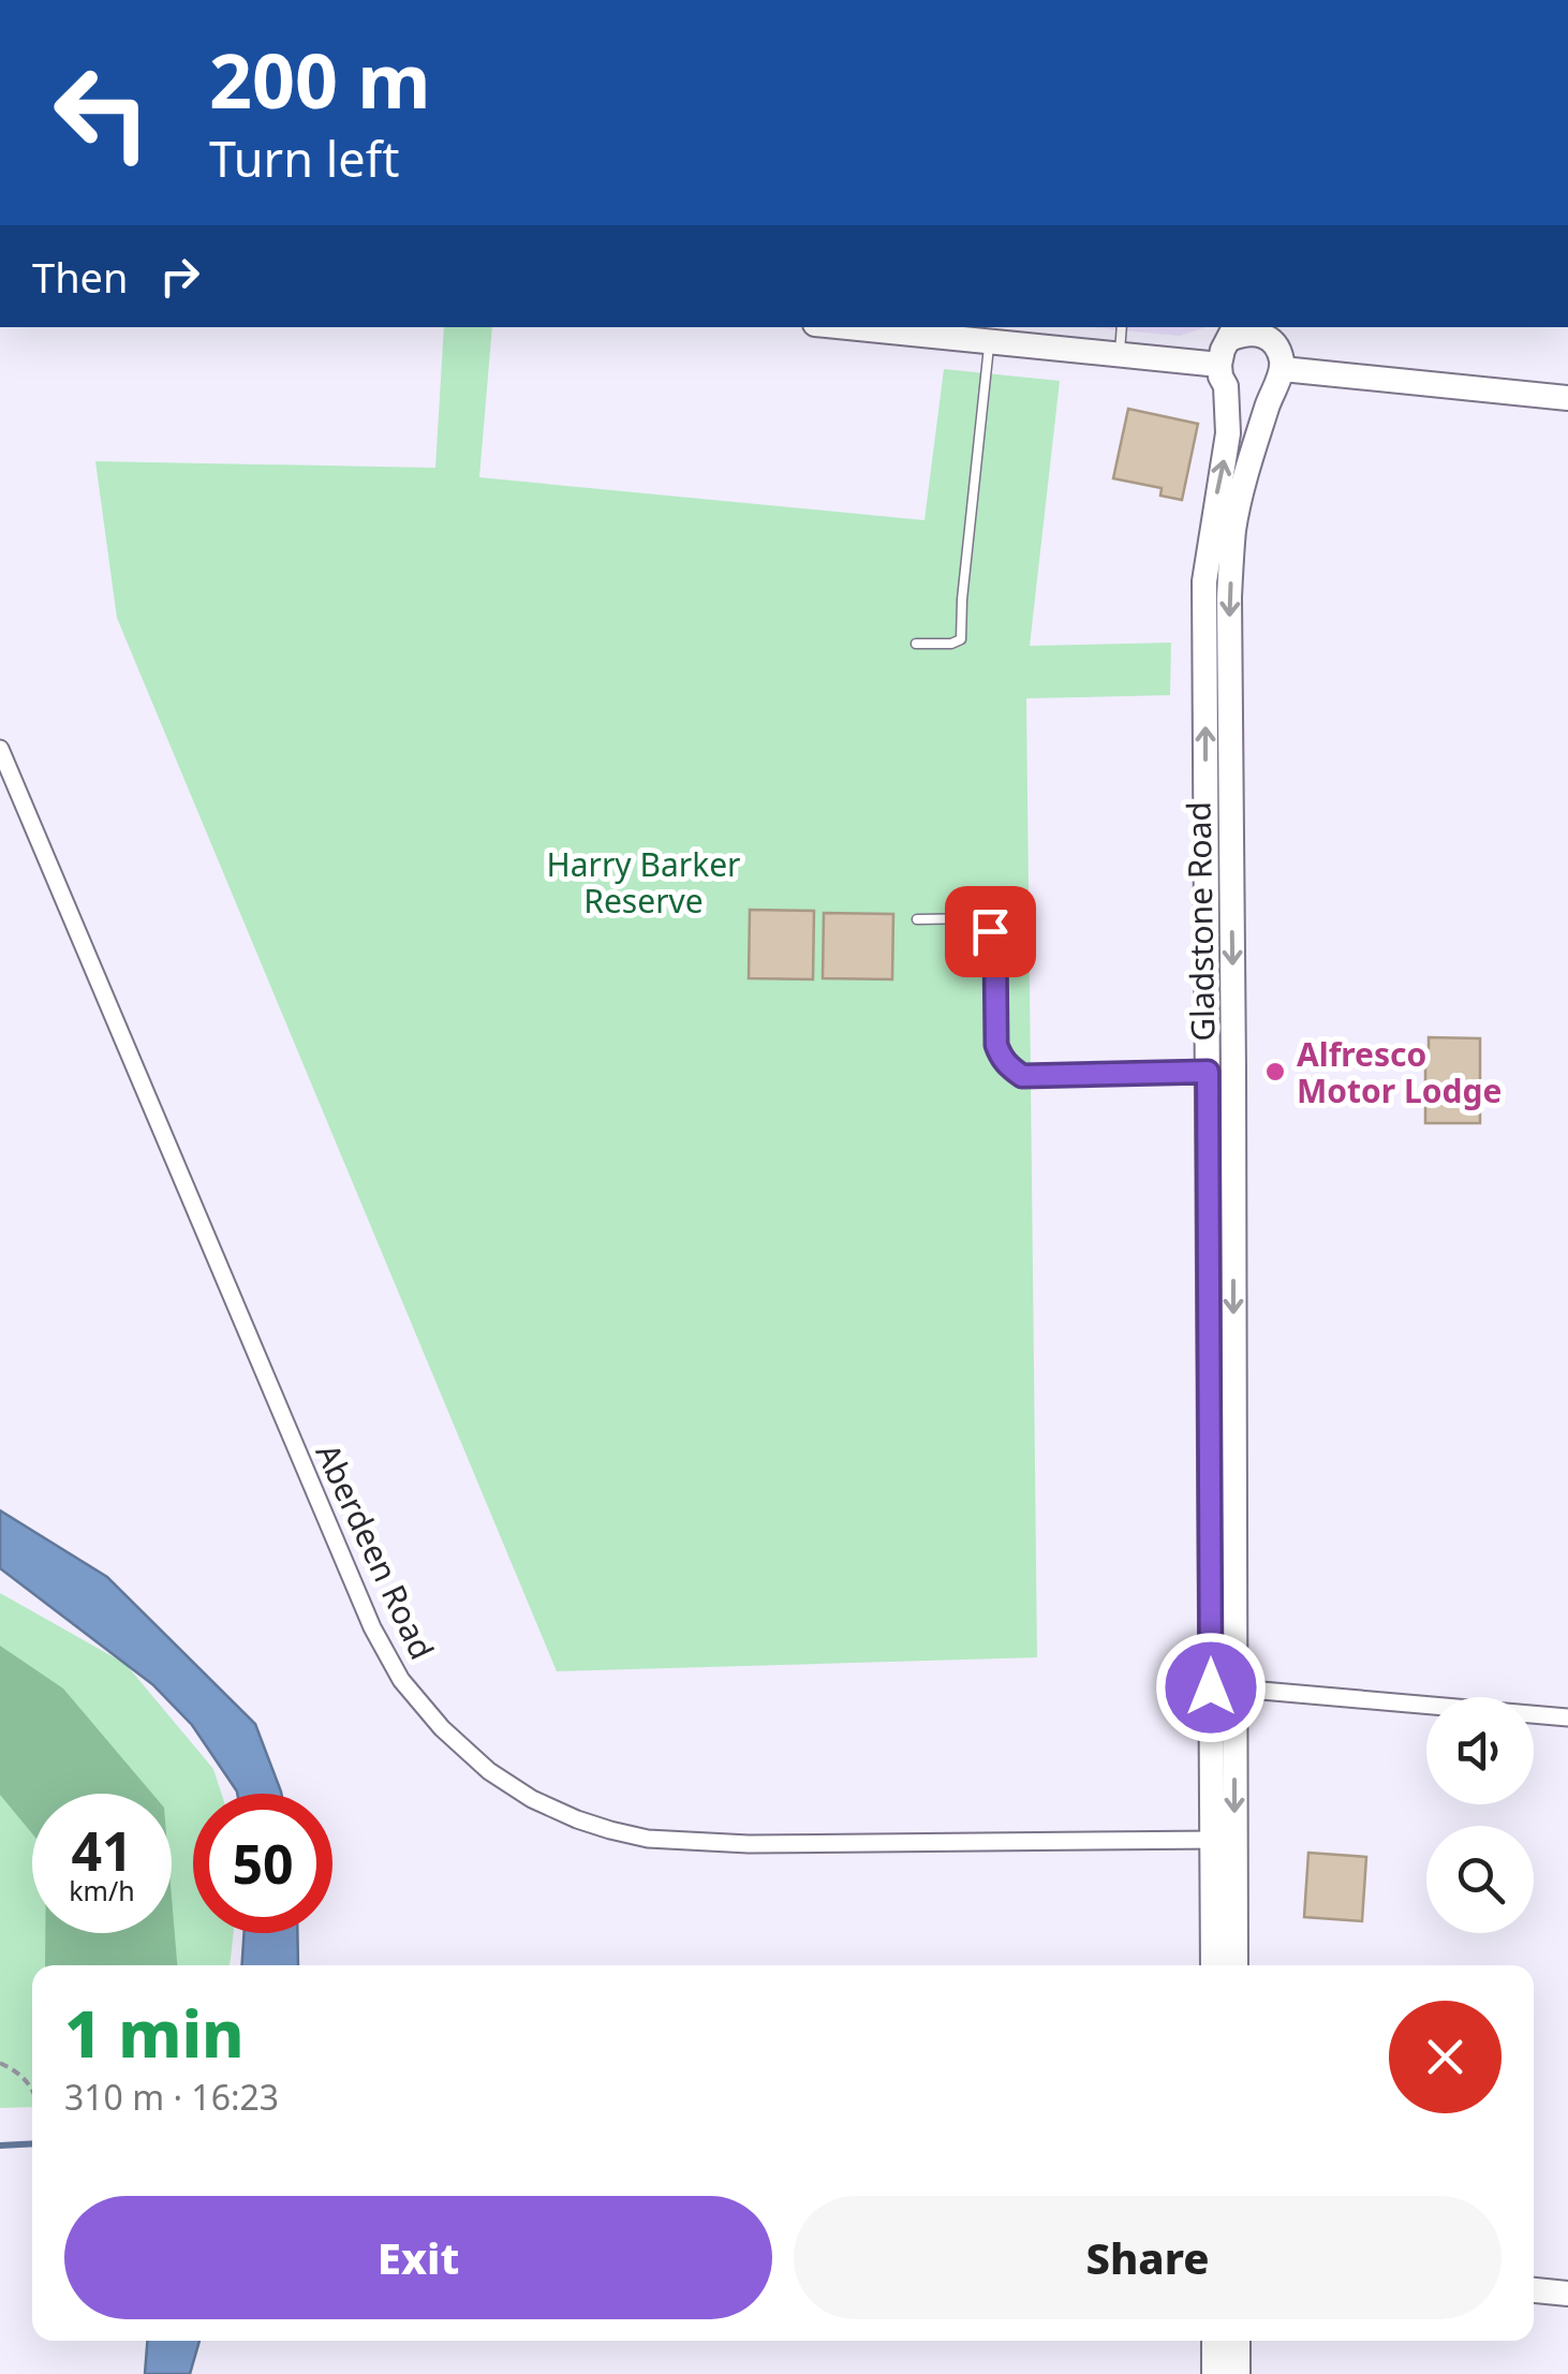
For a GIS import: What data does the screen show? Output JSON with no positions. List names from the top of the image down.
{
  "streets": {
    "main road": ["Gladstone Road"],
    "street": ["Aberdeen Road"]
  },
  "crossings": [
    ["Gladstone Road", "Aberdeen Road"]
  ],
  "parks": ["Harry Barker Reserve"],
  "places": ["Alfresco Motor Lodge"],
  "page": {
    "turn": ["200 m", "Turn left"],
    "then": "Then",
    "speed": "41 km/h",
    "limit": "50",
    "heading": ["1 min", "310 m · 16:23"],
    "buttons": ["Exit", "Share"]
  }
}
